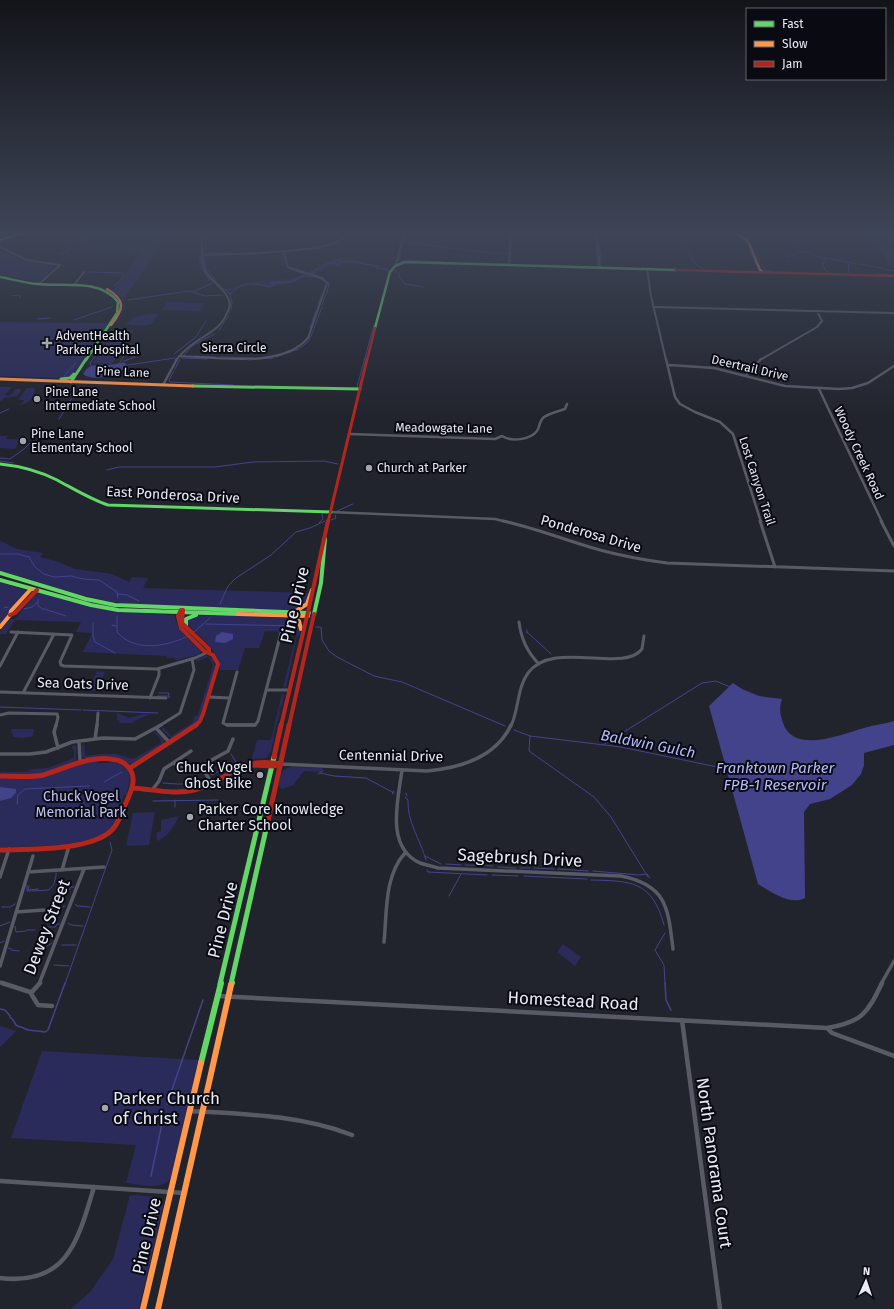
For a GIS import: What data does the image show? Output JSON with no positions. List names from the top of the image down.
{
  "streets": {
    "main road": [
      "Pine Lane",
      "East Ponderosa Drive",
      "Pine Drive",
      "Centennial Drive"
    ],
    "street": [
      "Sierra Circle",
      "Deertrail Drive",
      "Meadowgate Lane",
      "Woody Creek Road",
      "Lost Canyon Trail",
      "Ponderosa Drive",
      "Sea Oats Drive",
      "Sagebrush Drive",
      "Dewey Street",
      "Homestead Road",
      "North Panorama Court"
    ]
  },
  "crossings": [
    ["Deertrail Drive", "Woody Creek Road"],
    ["Deertrail Drive", "Lost Canyon Trail"],
    ["Pine Lane", "Pine Drive"],
    ["Meadowgate Lane", "Pine Drive"],
    ["Lost Canyon Trail", "Ponderosa Drive"],
    ["East Ponderosa Drive", "Ponderosa Drive"],
    ["East Ponderosa Drive", "Pine Drive"],
    ["Ponderosa Drive", "Pine Drive"],
    ["Pine Drive", "Centennial Drive"],
    ["Pine Drive", "Homestead Road"],
    ["Homestead Road", "North Panorama Court"]
  ],
  "water": ["Baldwin Gulch", "Franktown Parker FPB-1 Reservoir"],
  "parks": ["Chuck Vogel Memorial Park"],
  "places": {
    "health": ["AdventHealth Parker Hospital"],
    "other": [
      "Pine Lane Intermediate School",
      "Pine Lane Elementary School",
      "Church at Parker",
      "Chuck Vogel Ghost Bike",
      "Parker Core Knowledge Charter School",
      "Parker Church of Christ"
    ]
  },
  "legend": ["Fast", "Slow", "Jam"],
  "north": "top"
}
